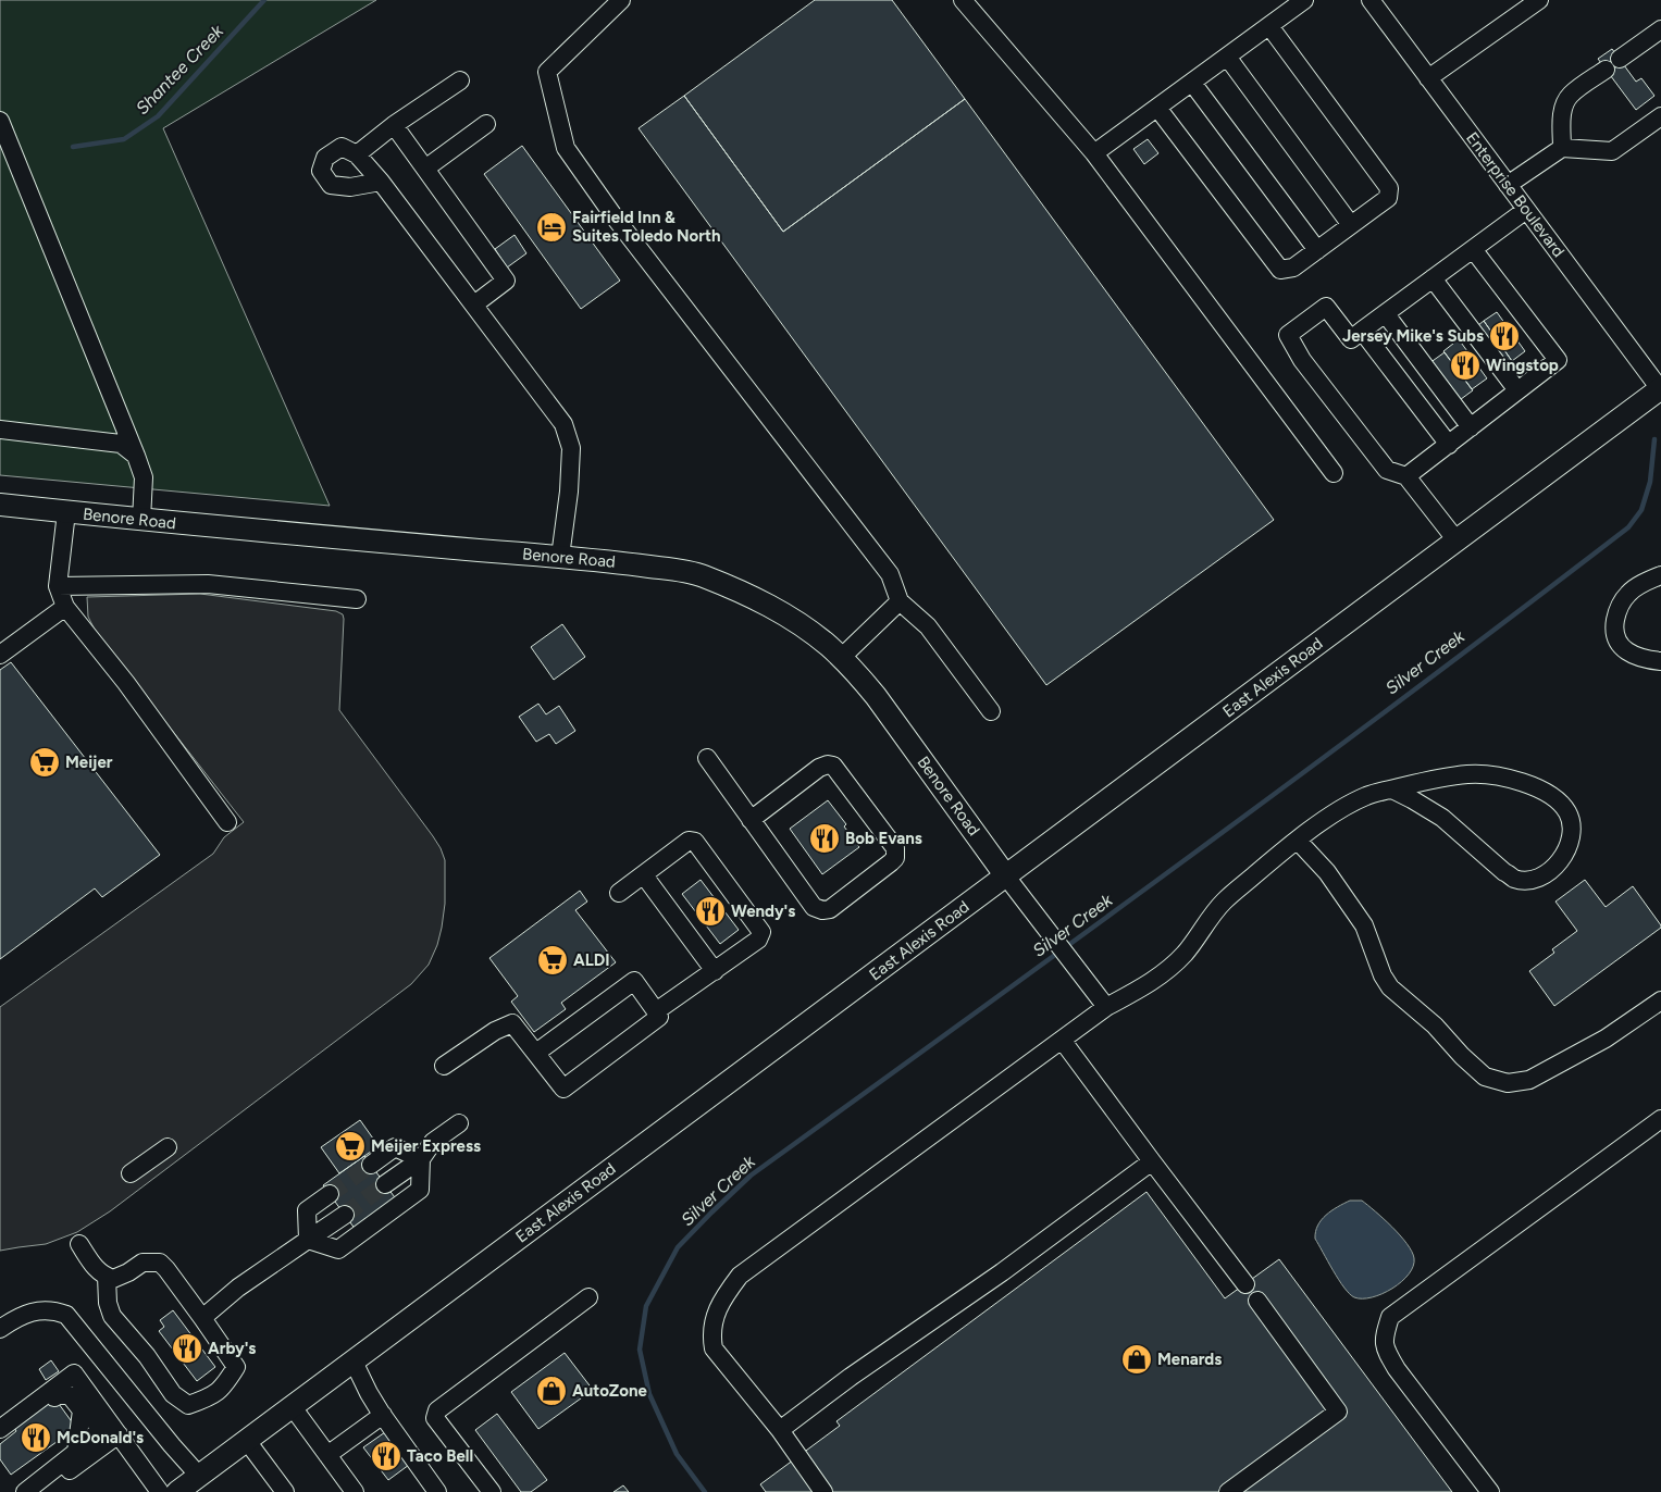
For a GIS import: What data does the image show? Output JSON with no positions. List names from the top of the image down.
{
  "streets": {
    "main road": ["Benore Road", "East Alexis Road"],
    "street": ["Enterprise Boulevard"]
  },
  "crossings": [
    ["Enterprise Boulevard", "East Alexis Road"],
    ["Benore Road", "East Alexis Road"]
  ],
  "water": ["Shantee Creek", "Silver Creek"],
  "places": {
    "hotel": ["Fairfield Inn & Suites Toledo North"],
    "restaurant": [
      "Jersey Mike's Subs",
      "Wingstop",
      "Bob Evans",
      "Wendy's",
      "Arby's",
      "McDonald's",
      "Taco Bell"
    ],
    "supermarket": ["Meijer", "ALDI", "Meijer Express"],
    "shop": ["Menards", "AutoZone"]
  }
}
